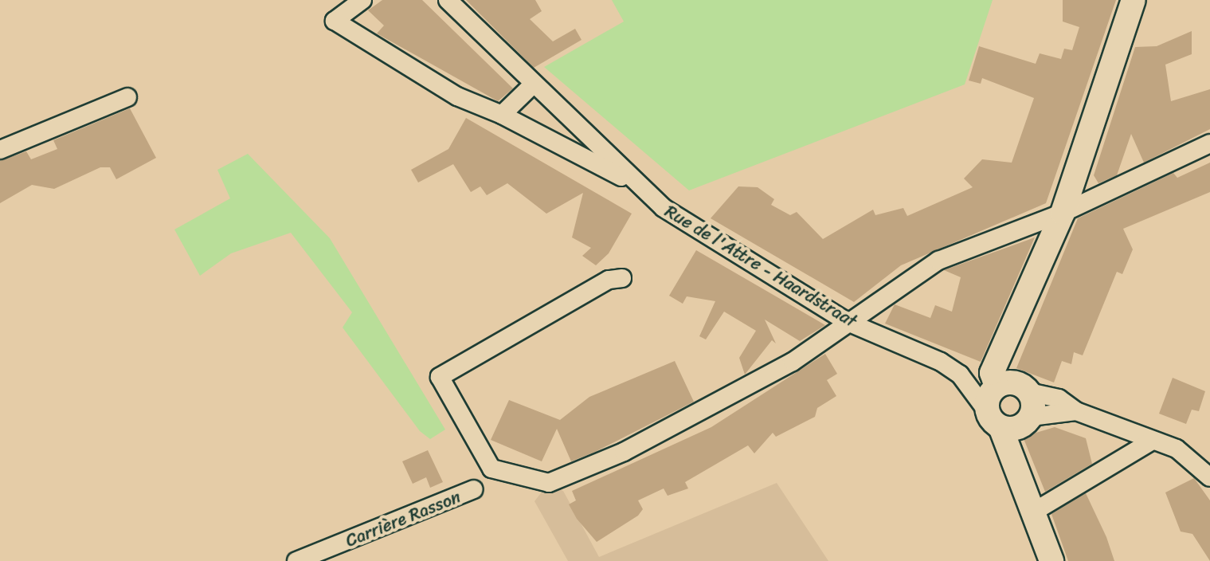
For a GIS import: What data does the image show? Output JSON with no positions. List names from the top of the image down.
{
  "streets": {
    "street": ["Rue de l'Attre - Haardstraat", "Carrière Rasson"]
  }
}
